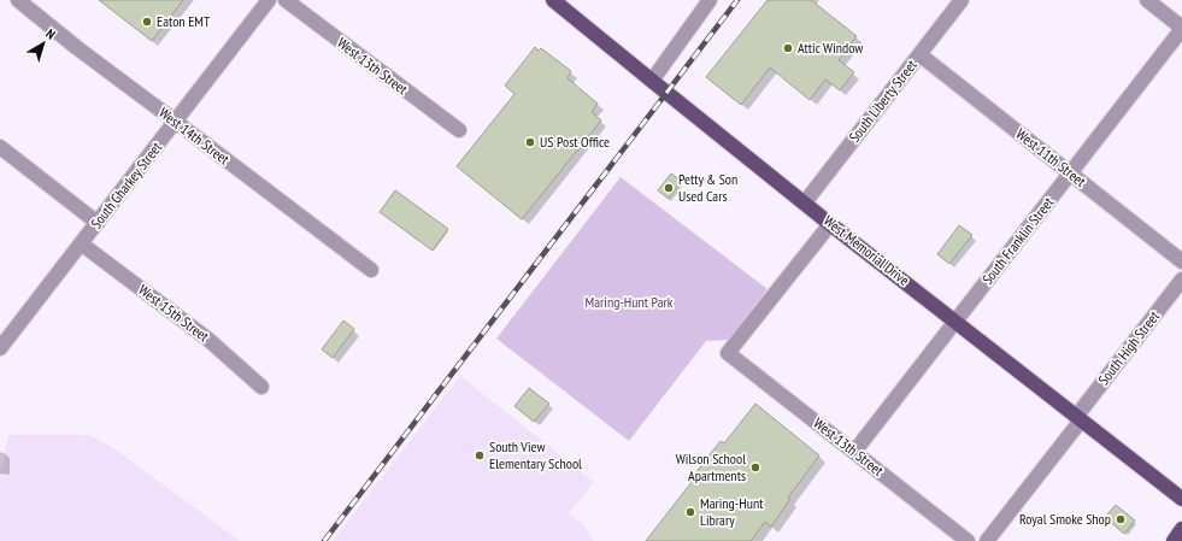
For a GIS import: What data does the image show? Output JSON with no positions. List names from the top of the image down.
{
  "streets": {
    "main road": ["West Memorial Drive"],
    "street": [
      "West 13th Street",
      "South Liberty Street",
      "West 14th Street",
      "West 11th Street",
      "South Gharkey Street",
      "South Franklin Street",
      "West 15th Street",
      "South High Street"
    ]
  },
  "crossings": [
    ["West 13th Street", "South Franklin Street"],
    ["West 13th Street", "West Memorial Drive"],
    ["South Liberty Street", "West 11th Street"],
    ["South Liberty Street", "West Memorial Drive"],
    ["West 14th Street", "South Gharkey Street"],
    ["West 11th Street", "South Franklin Street"],
    ["South Gharkey Street", "West 15th Street"],
    ["South Franklin Street", "West Memorial Drive"],
    ["West Memorial Drive", "South High Street"]
  ],
  "parks": ["Maring-Hunt Park"],
  "places": [
    "Eaton EMT",
    "Attic Window",
    "US Post Office",
    "Petty & Son Used Cars",
    "South View Elementary School",
    "Wilson School Apartments",
    "Maring-Hunt Library",
    "Royal Smoke Shop"
  ],
  "north": "top right"
}
